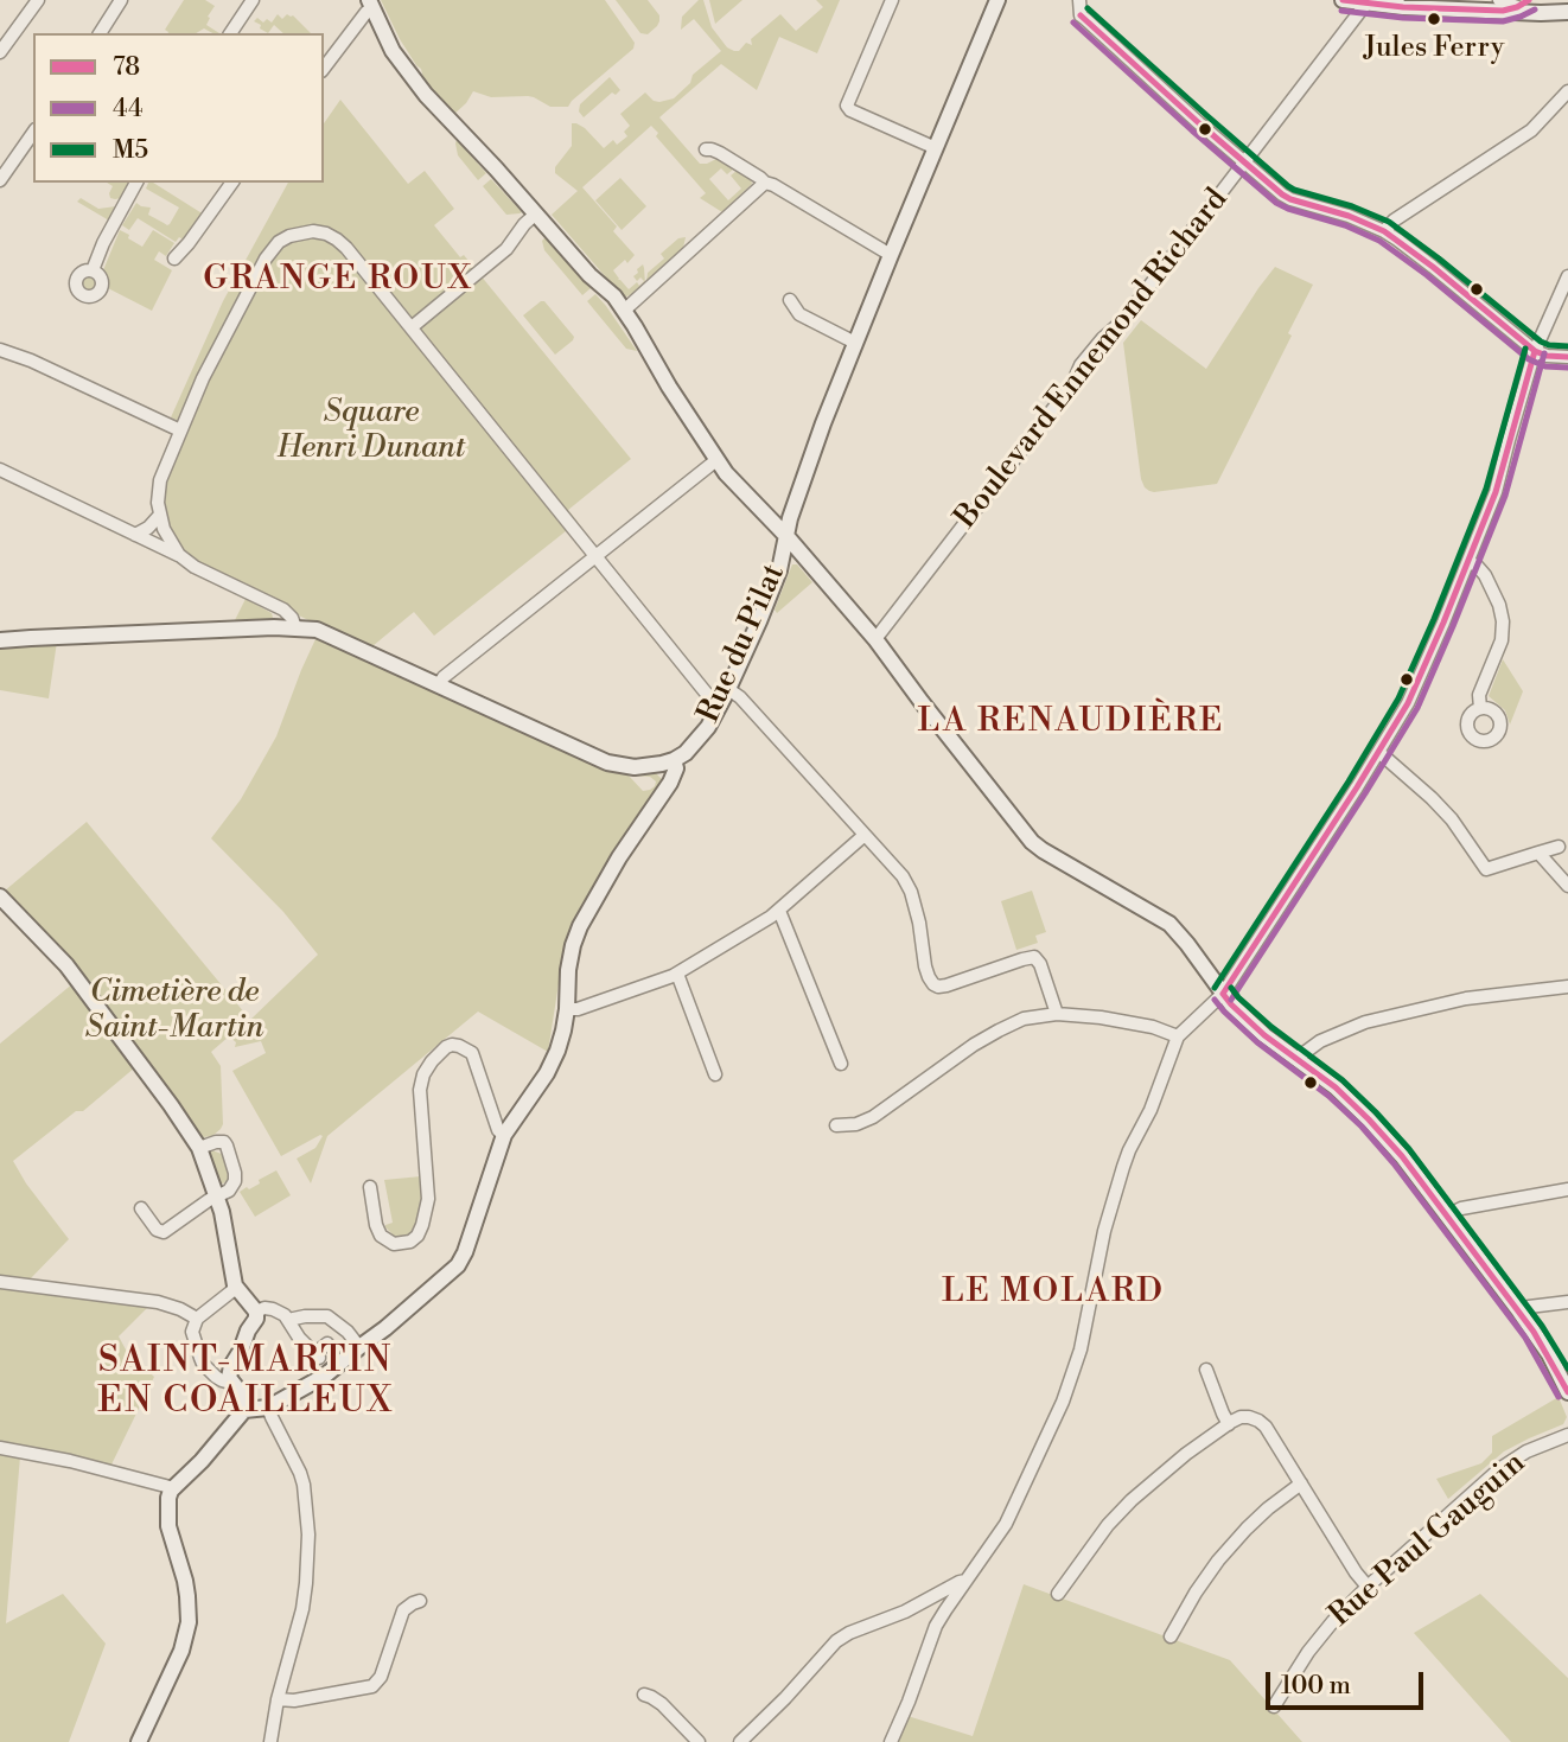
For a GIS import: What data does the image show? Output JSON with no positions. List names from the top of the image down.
{
  "streets": {
    "street": ["Boulevard Ennemond Richard", "Rue du Pilat", "Rue Paul Gauguin"]
  },
  "districts": [
    "GRANGE ROUX",
    "LA RENAUDIÈRE",
    "LE MOLARD",
    "SAINT-MARTIN EN COAILLEUX"
  ],
  "parks": ["Square Henri Dunant", "Cimetière de Saint-Martin"],
  "places": ["Jules Ferry"],
  "lines": ["transit line 78", "transit line M5", "transit line 44"],
  "legend": ["78", "44", "M5"],
  "scale_bar": "100 m"
}
